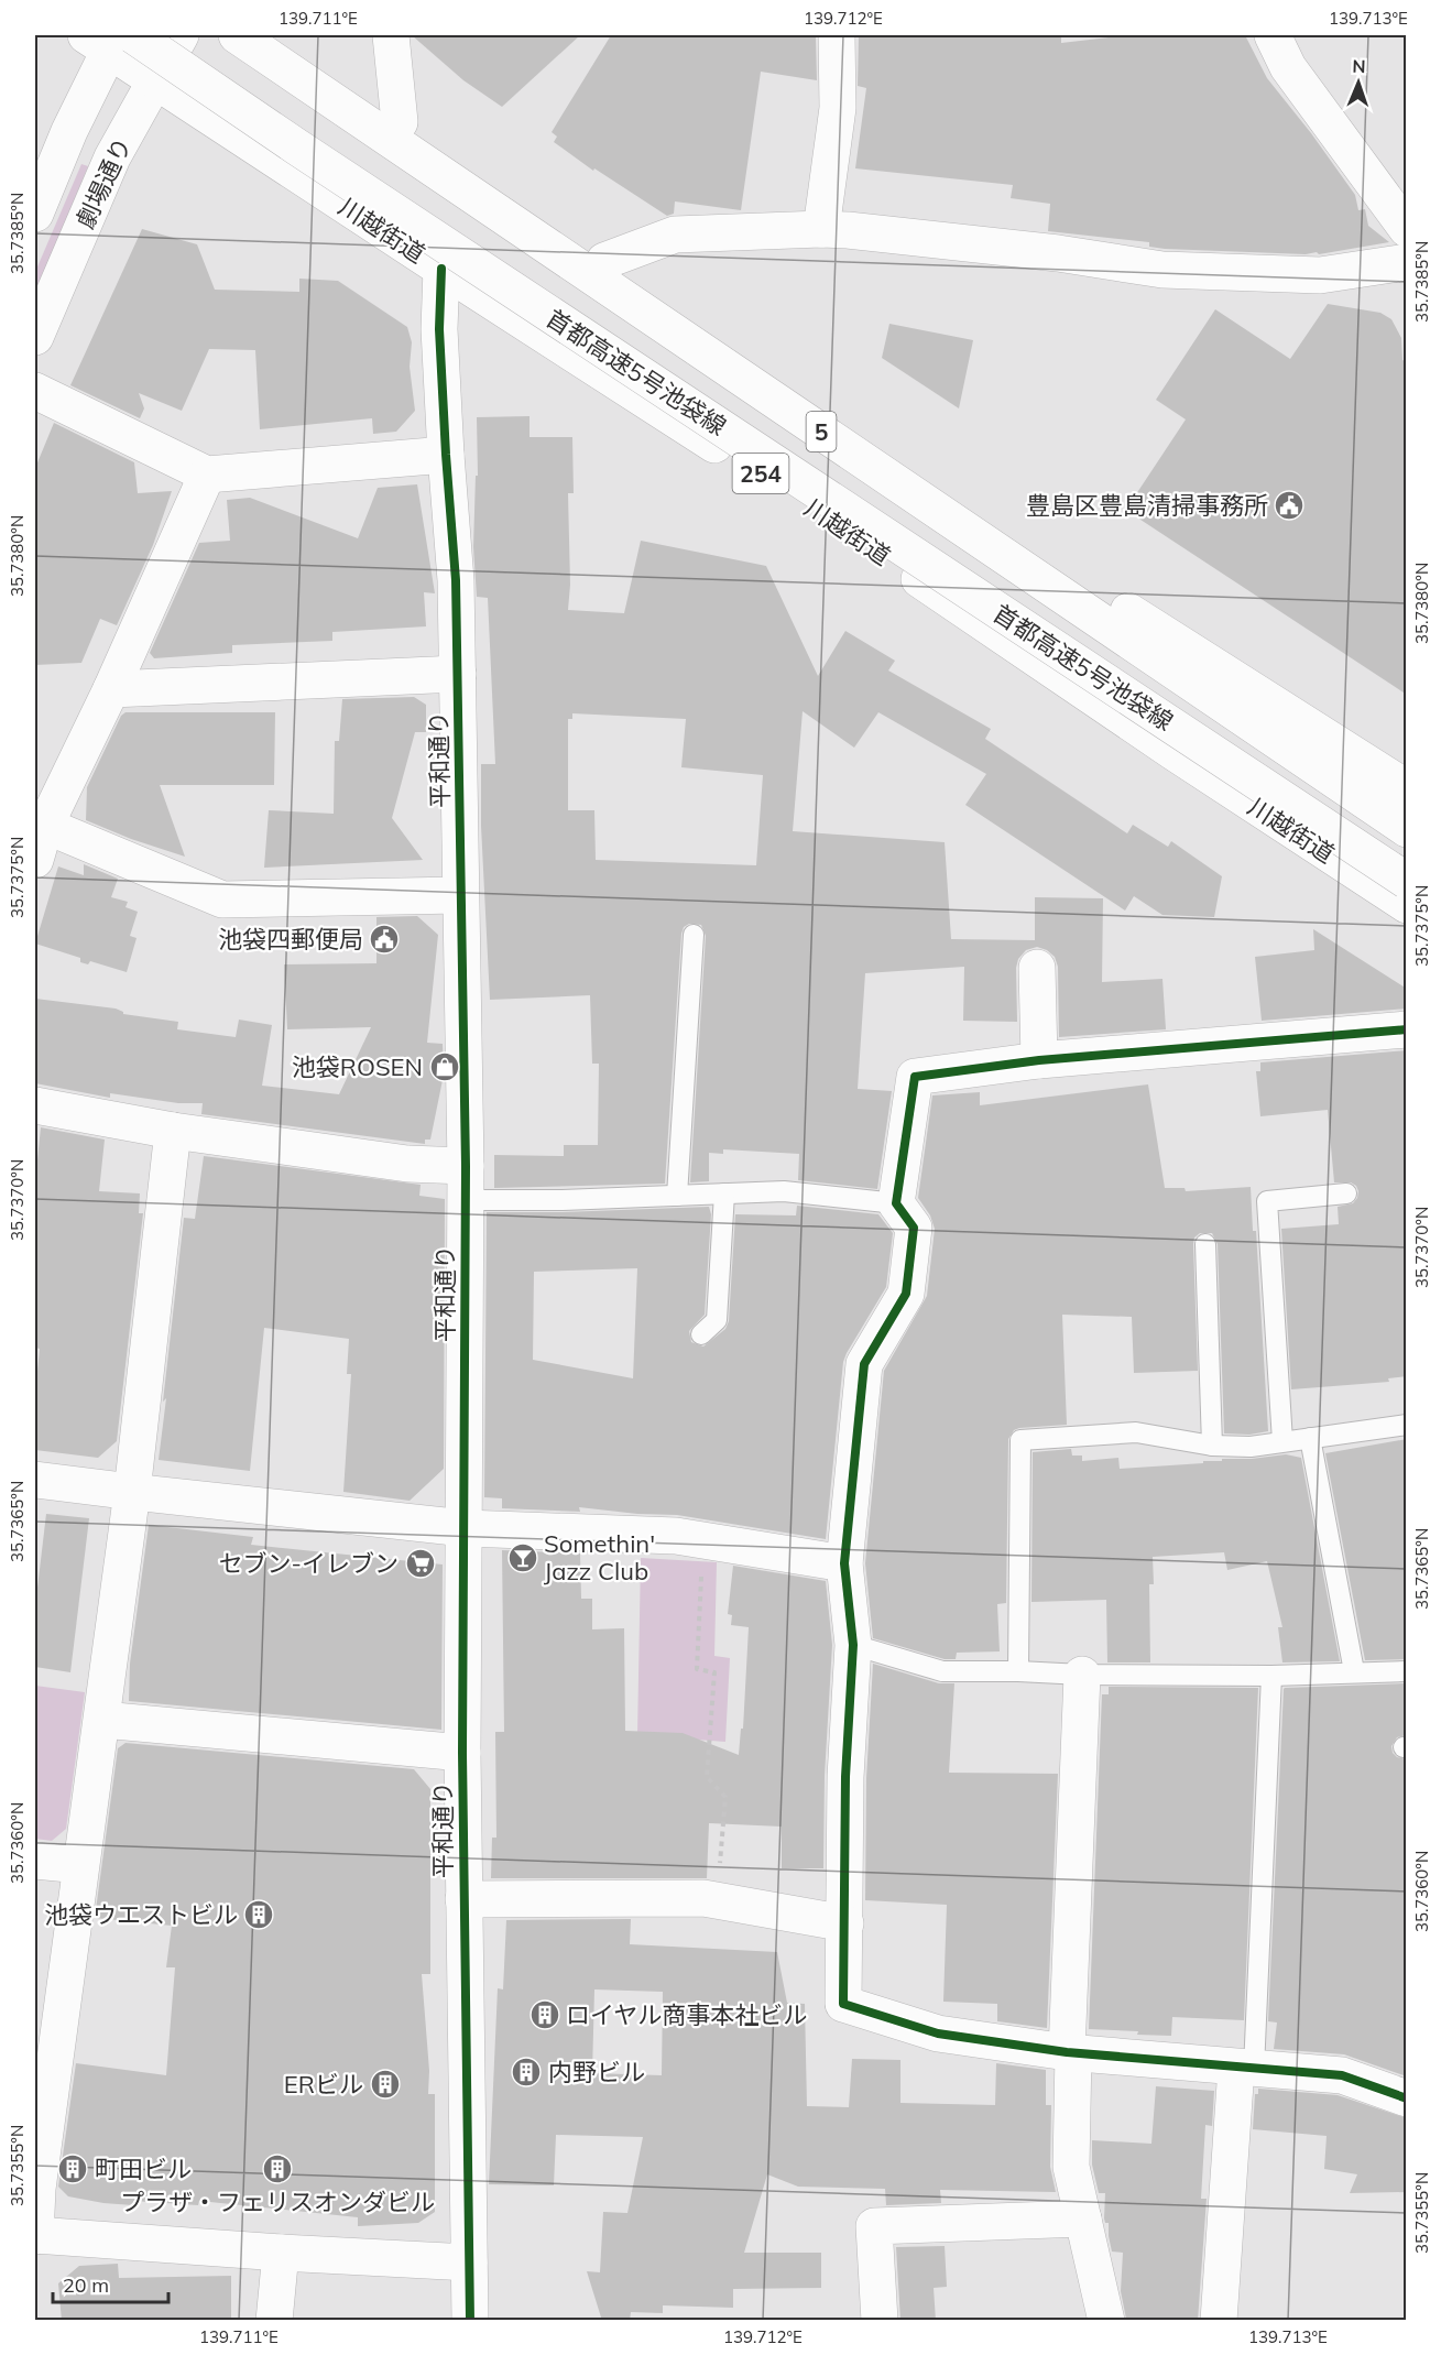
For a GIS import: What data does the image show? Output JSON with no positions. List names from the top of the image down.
{
  "streets": {
    "main road": [
      "劇場通り",
      "川越街道",
      "首都高速5号池袋線",
      "5",
      "254",
      "平和通り"
    ]
  },
  "crossings": [
    ["劇場通り", "川越街道"],
    ["劇場通り", "首都高速5号池袋線"],
    ["川越街道", "首都高速5号池袋線"],
    ["川越街道", "平和通り"]
  ],
  "places": {
    "public building": ["豊島区豊島清掃事務所", "池袋四郵便局"],
    "shop": ["池袋ROSEN"],
    "bar": ["Somethin' Jazz Club"],
    "supermarket": ["セブン-イレブン"],
    "building": [
      "池袋ウエストビル",
      "ロイヤル商事本社ビル",
      "内野ビル",
      "ERビル",
      "町田ビル",
      "プラザ・フェリスオンダビル"
    ]
  },
  "scale_bar": "20 m",
  "north": "top",
  "coordinates": [
    "139.711°E",
    "139.712°E",
    "139.713°E",
    "35.7385°N",
    "35.7380°N",
    "35.7375°N",
    "35.7370°N",
    "35.7365°N",
    "35.7360°N",
    "35.7355°N"
  ]
}
